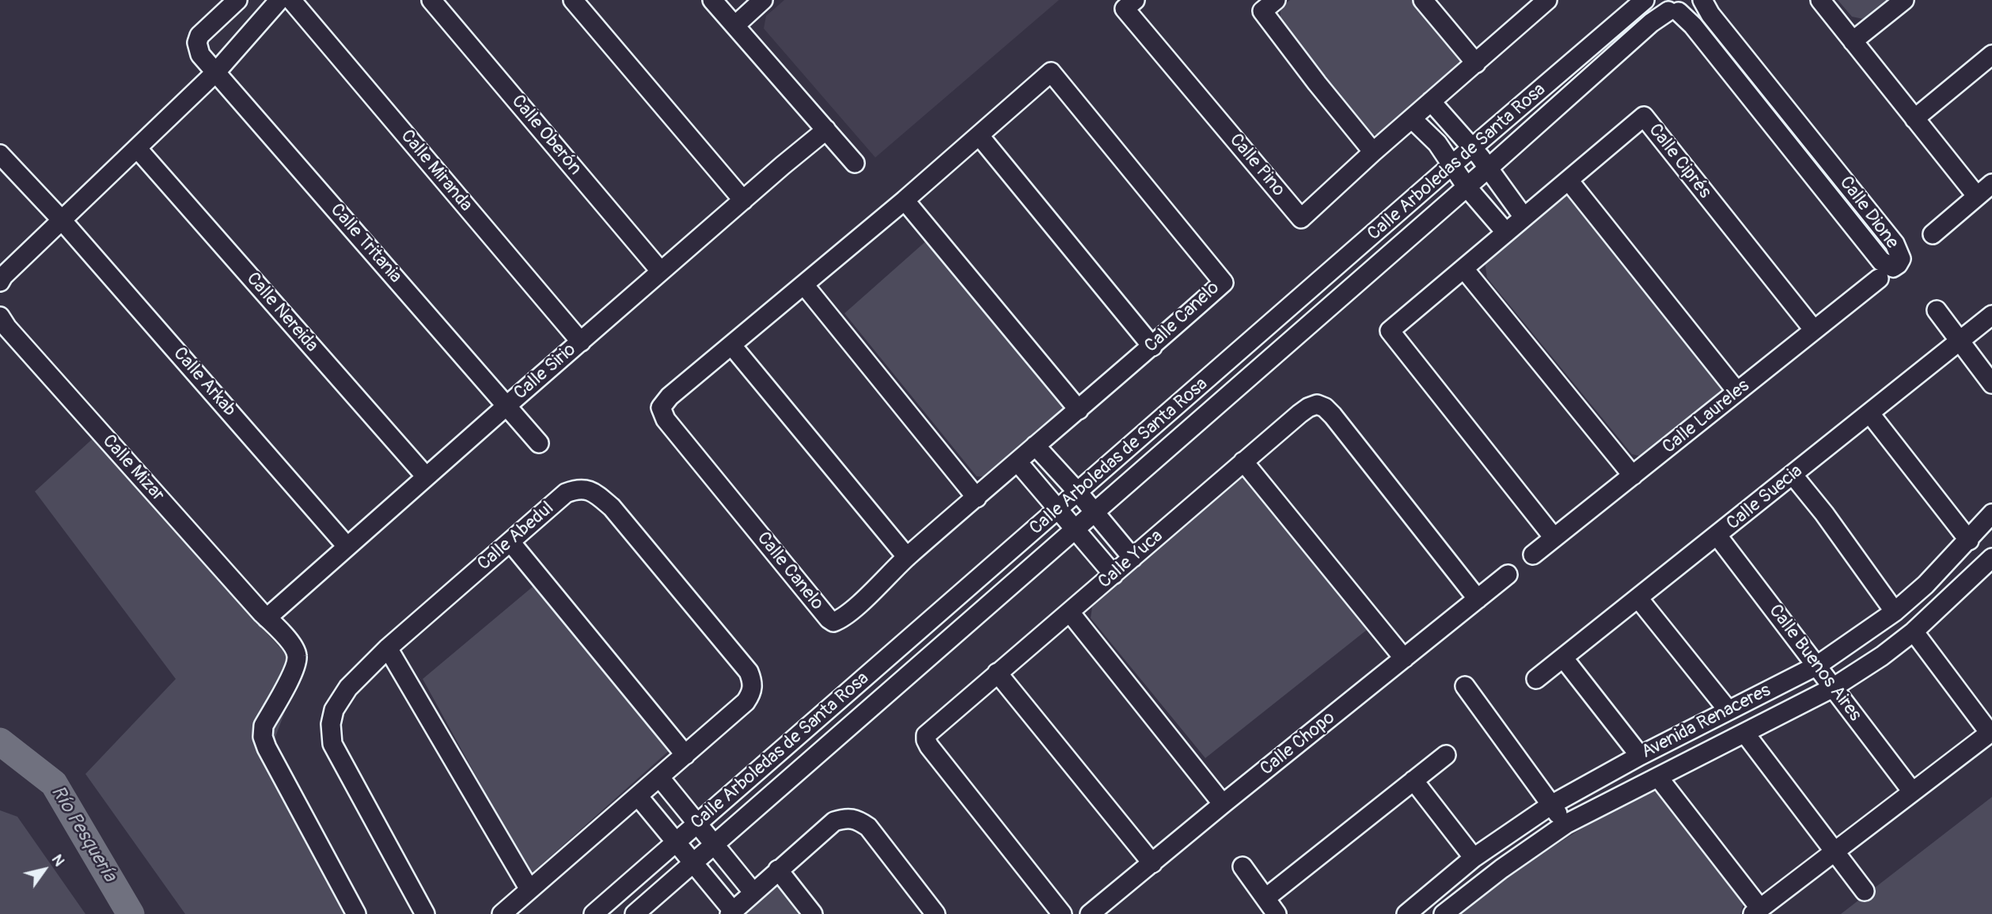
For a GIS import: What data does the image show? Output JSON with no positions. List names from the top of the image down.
{
  "streets": {
    "street": [
      "Calle Oberón",
      "Calle Ciprés",
      "Calle Arboledas de Santa Rosa",
      "Calle Pino",
      "Calle Miranda",
      "Calle Dione",
      "Calle Tritania",
      "Calle Nereida",
      "Calle Canelo",
      "Calle Sirio",
      "Calle Arkab",
      "Calle Laureles",
      "Calle Mizar",
      "Calle Suecia",
      "Calle Abedul",
      "Calle Yuca",
      "Calle Buenos Aires",
      "Avenida Renaceres",
      "Calle Chopo"
    ]
  },
  "crossings": [
    ["Calle Oberón", "Calle Sirio"],
    ["Calle Ciprés", "Calle Laureles"],
    ["Calle Arboledas de Santa Rosa", "Calle Dione"],
    ["Calle Miranda", "Calle Sirio"],
    ["Calle Tritania", "Calle Sirio"],
    ["Calle Nereida", "Calle Sirio"],
    ["Calle Sirio", "Calle Arkab"],
    ["Calle Sirio", "Calle Mizar"],
    ["Calle Suecia", "Calle Buenos Aires"],
    ["Calle Yuca", "Calle Chopo"],
    ["Calle Buenos Aires", "Avenida Renaceres"]
  ],
  "water": ["Río Pesquería"],
  "north": "top right"
}
